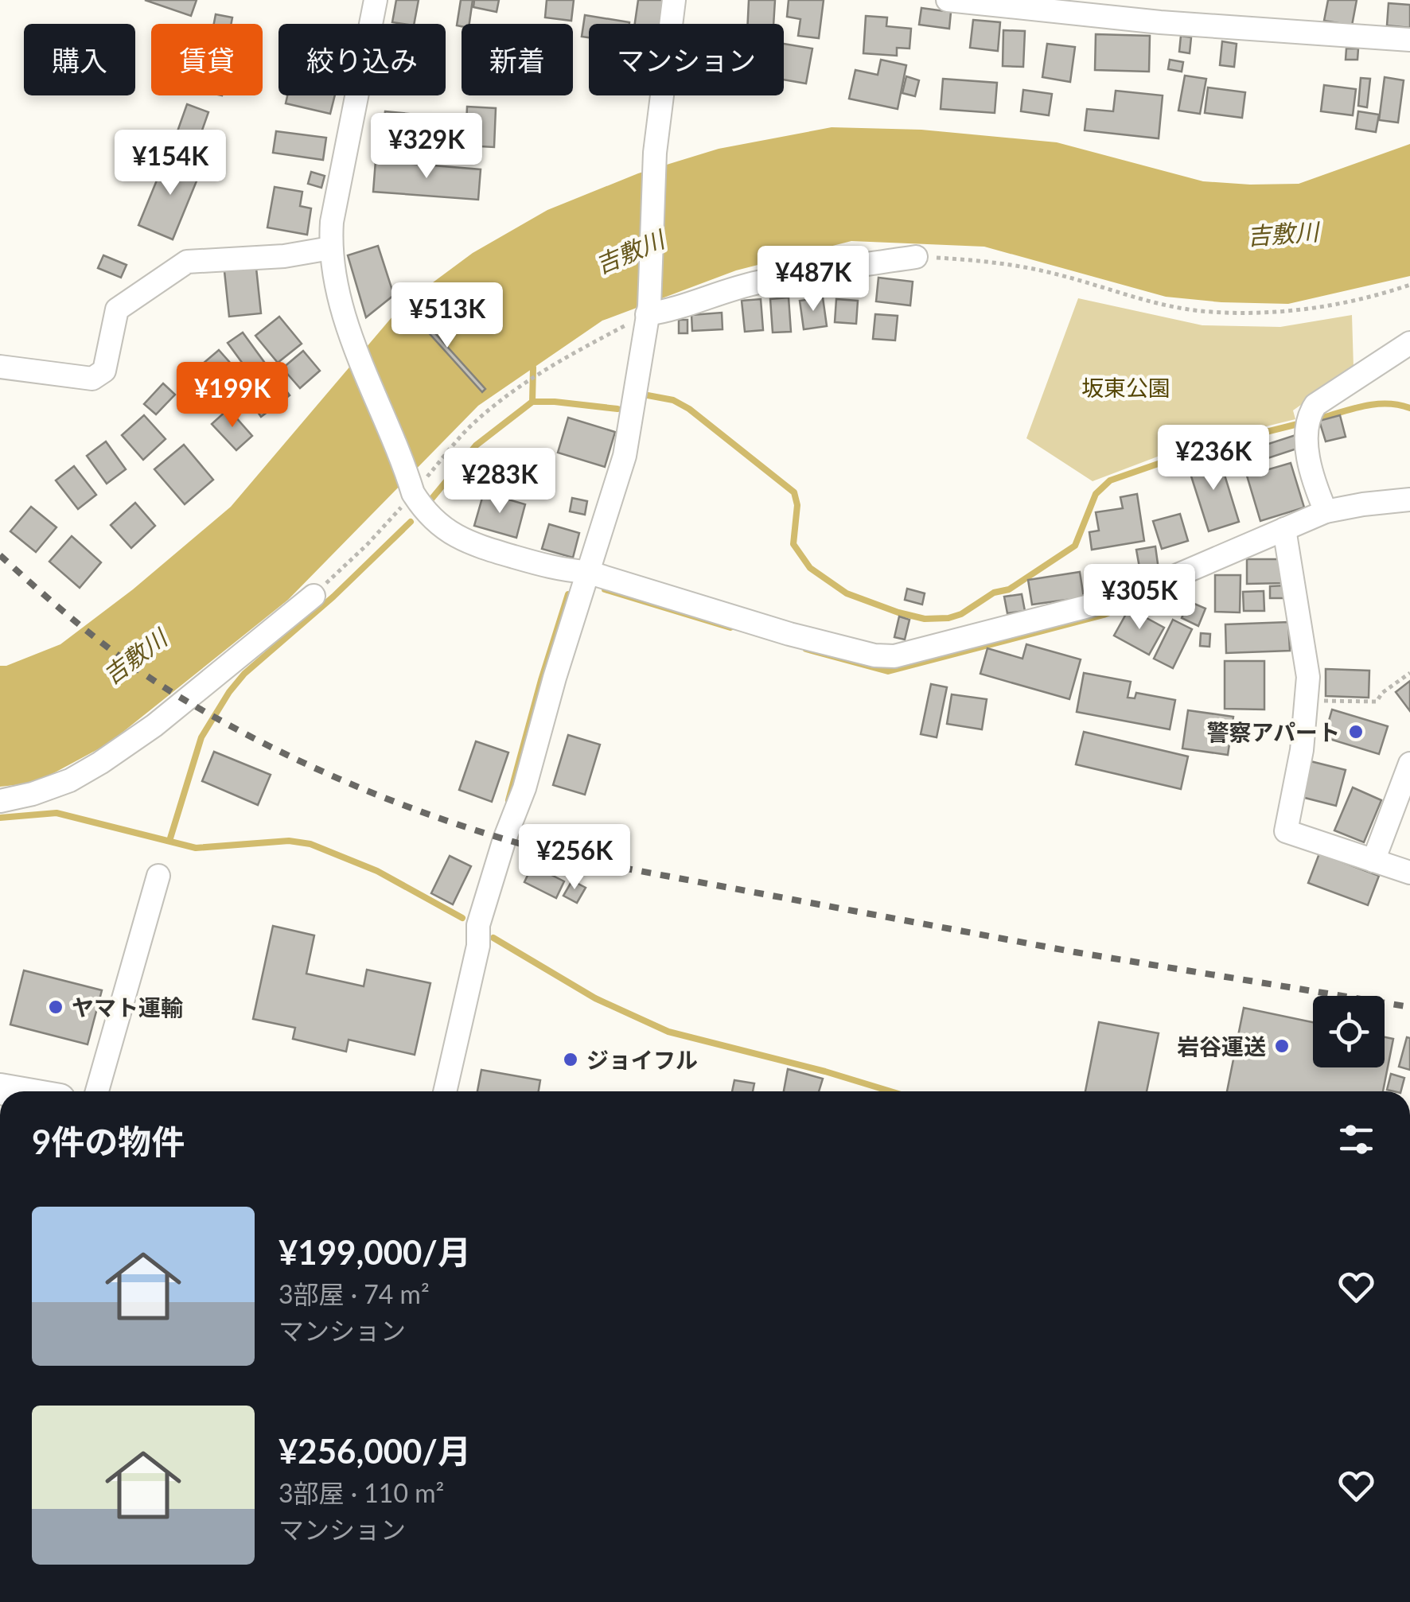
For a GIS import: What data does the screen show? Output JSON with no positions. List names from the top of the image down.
{
  "water": ["吉敷川"],
  "parks": ["坂東公園"],
  "places": [
    "警察アパート",
    "ヤマト運輸",
    "岩谷運送",
    "ジョイフル"
  ],
  "page": {
    "chip": [
      "購入",
      "賃貸",
      "絞り込み",
      "新着",
      "マンション"
    ],
    "price": [
      "¥329K",
      "¥154K",
      "¥487K",
      "¥513K",
      "¥199K",
      "¥236K",
      "¥283K",
      "¥305K",
      "¥256K"
    ],
    "heading": "9件の物件",
    "list": [
      {
        "name": "¥199,000/月",
        "note": "3部屋 · 74 m² · マンション"
      },
      {
        "name": "¥256,000/月",
        "note": "3部屋 · 110 m² · マンション"
      }
    ]
  }
}
